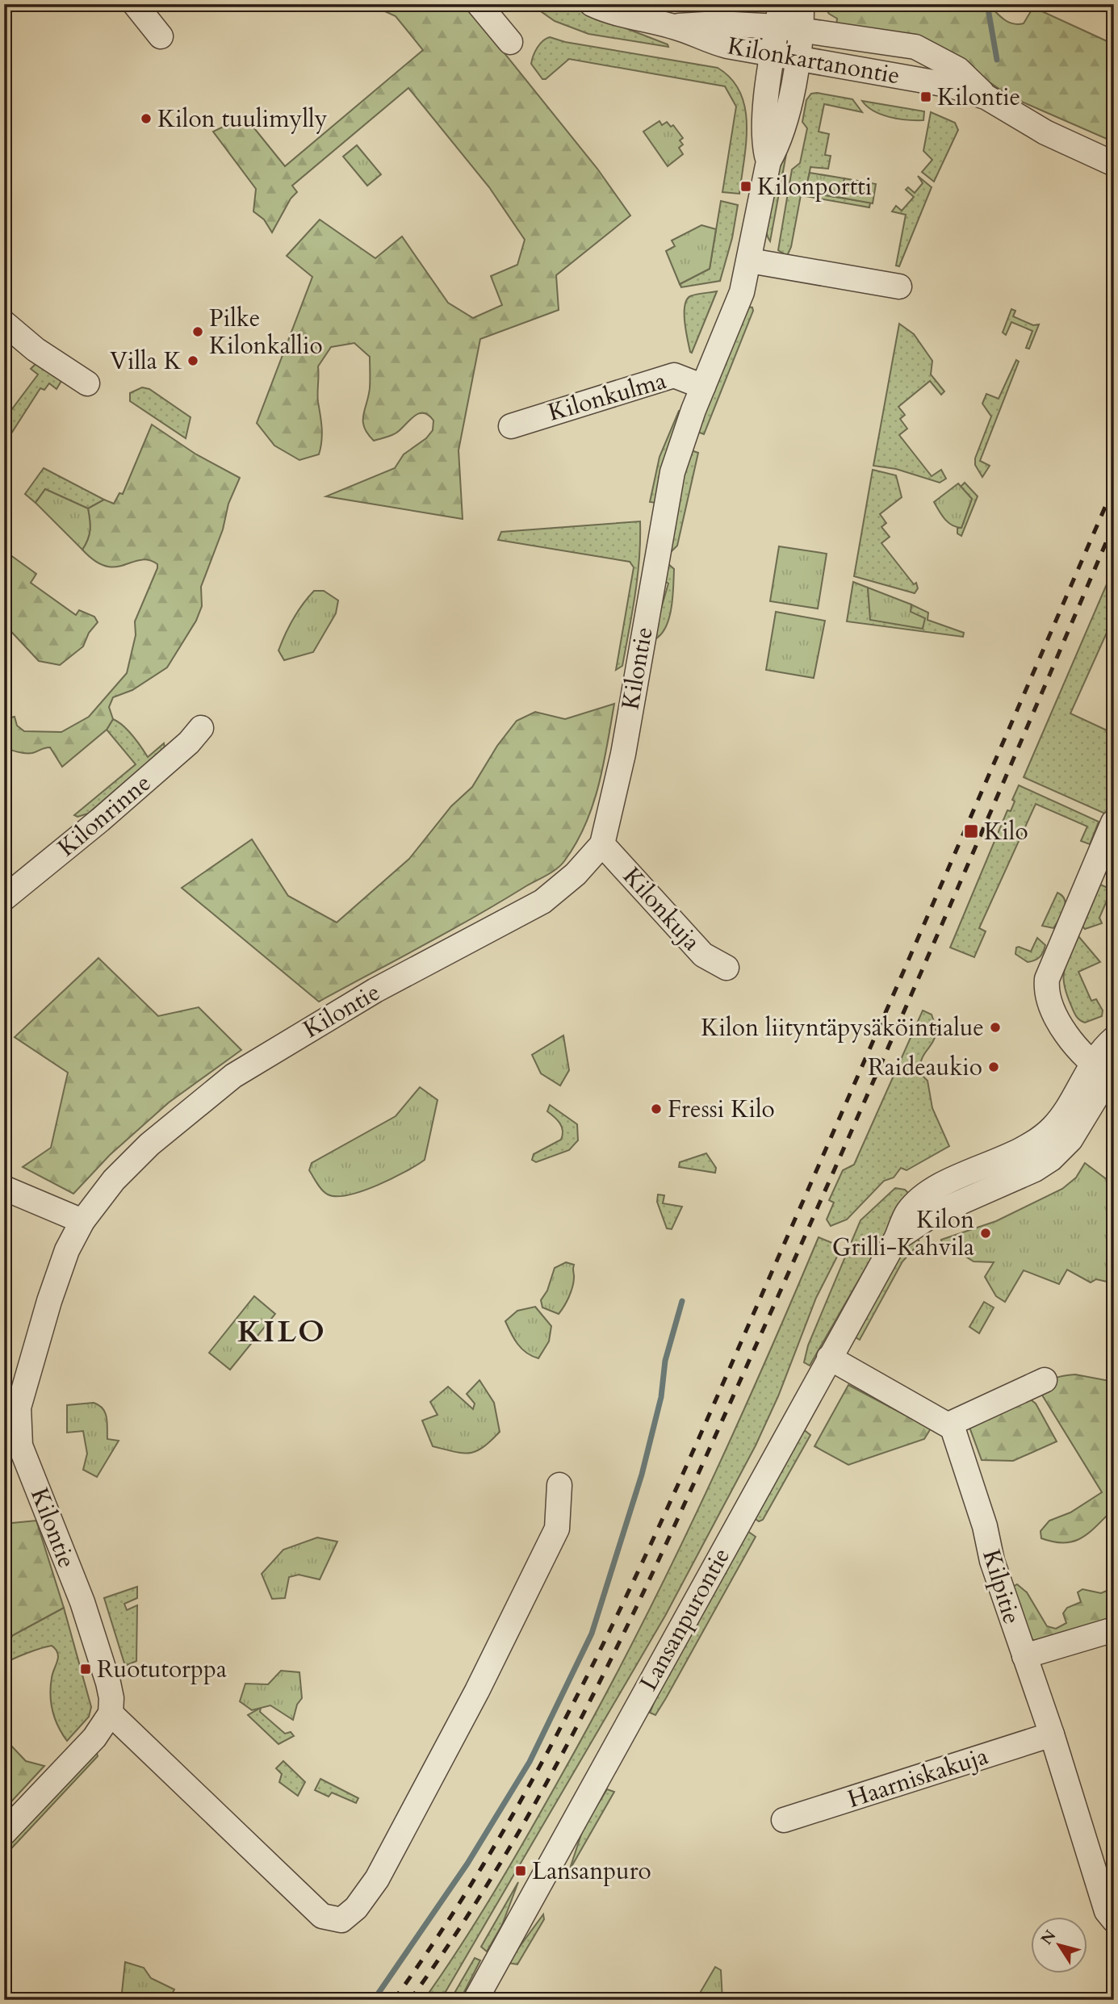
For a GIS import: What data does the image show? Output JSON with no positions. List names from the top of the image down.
{
  "streets": {
    "street": [
      "Kilonkartanontie",
      "Kilonkulma",
      "Kilontie",
      "Kilonrinne",
      "Kilonkuja",
      "Kilpitie",
      "Lansanpurontie",
      "Haarniskakuja"
    ]
  },
  "crossings": [
    ["Kilonkartanontie", "Kilontie"],
    ["Kilonkulma", "Kilontie"],
    ["Kilontie", "Kilonkuja"],
    ["Kilpitie", "Haarniskakuja"]
  ],
  "districts": ["KILO"],
  "places": {
    "transit": [
      "Kilontie",
      "Kilonportti",
      "Kilo",
      "Ruotutorppa",
      "Lansanpuro"
    ],
    "other": [
      "Kilon tuulimylly",
      "Pilke Kilonkallio",
      "Villa K",
      "Kilon liityntäpysäköintialue",
      "Raideaukio",
      "Fressi Kilo",
      "Kilon Grilli-Kahvila"
    ]
  },
  "north": "top left"
}
